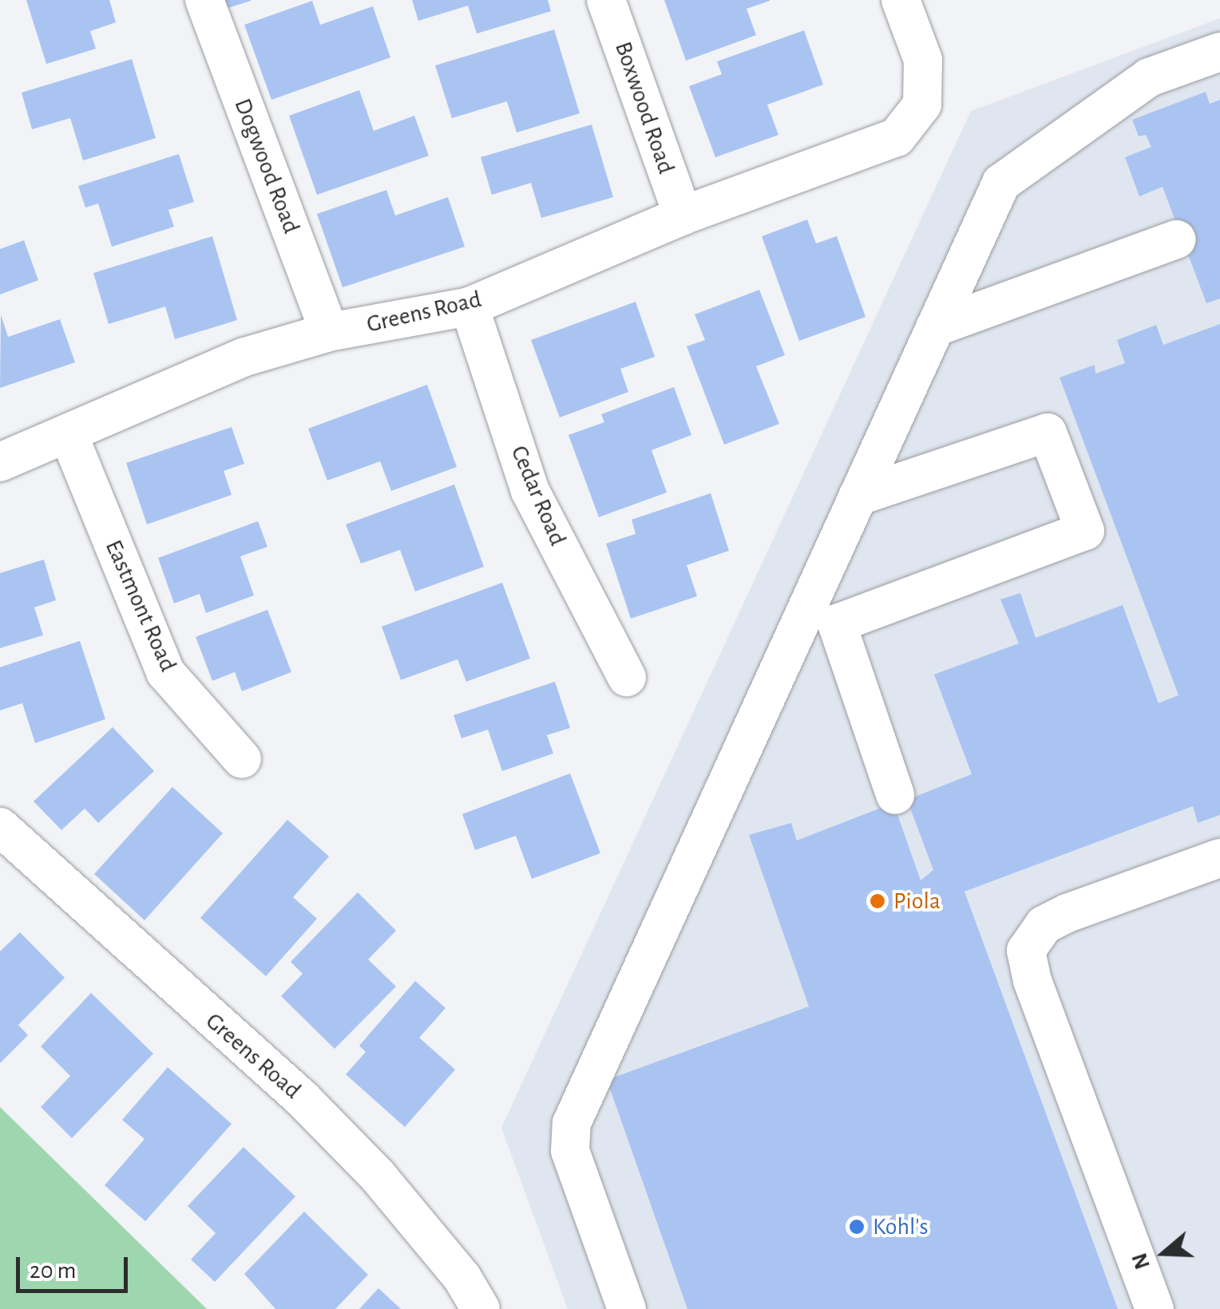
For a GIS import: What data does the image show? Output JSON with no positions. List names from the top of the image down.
{
  "streets": {
    "street": [
      "Boxwood Road",
      "Dogwood Road",
      "Greens Road",
      "Cedar Road",
      "Eastmont Road"
    ]
  },
  "crossings": [
    ["Boxwood Road", "Greens Road"],
    ["Dogwood Road", "Greens Road"],
    ["Greens Road", "Cedar Road"],
    ["Greens Road", "Eastmont Road"]
  ],
  "places": ["Piola", "Kohl's"],
  "scale_bar": "20 m",
  "north": "left"
}
